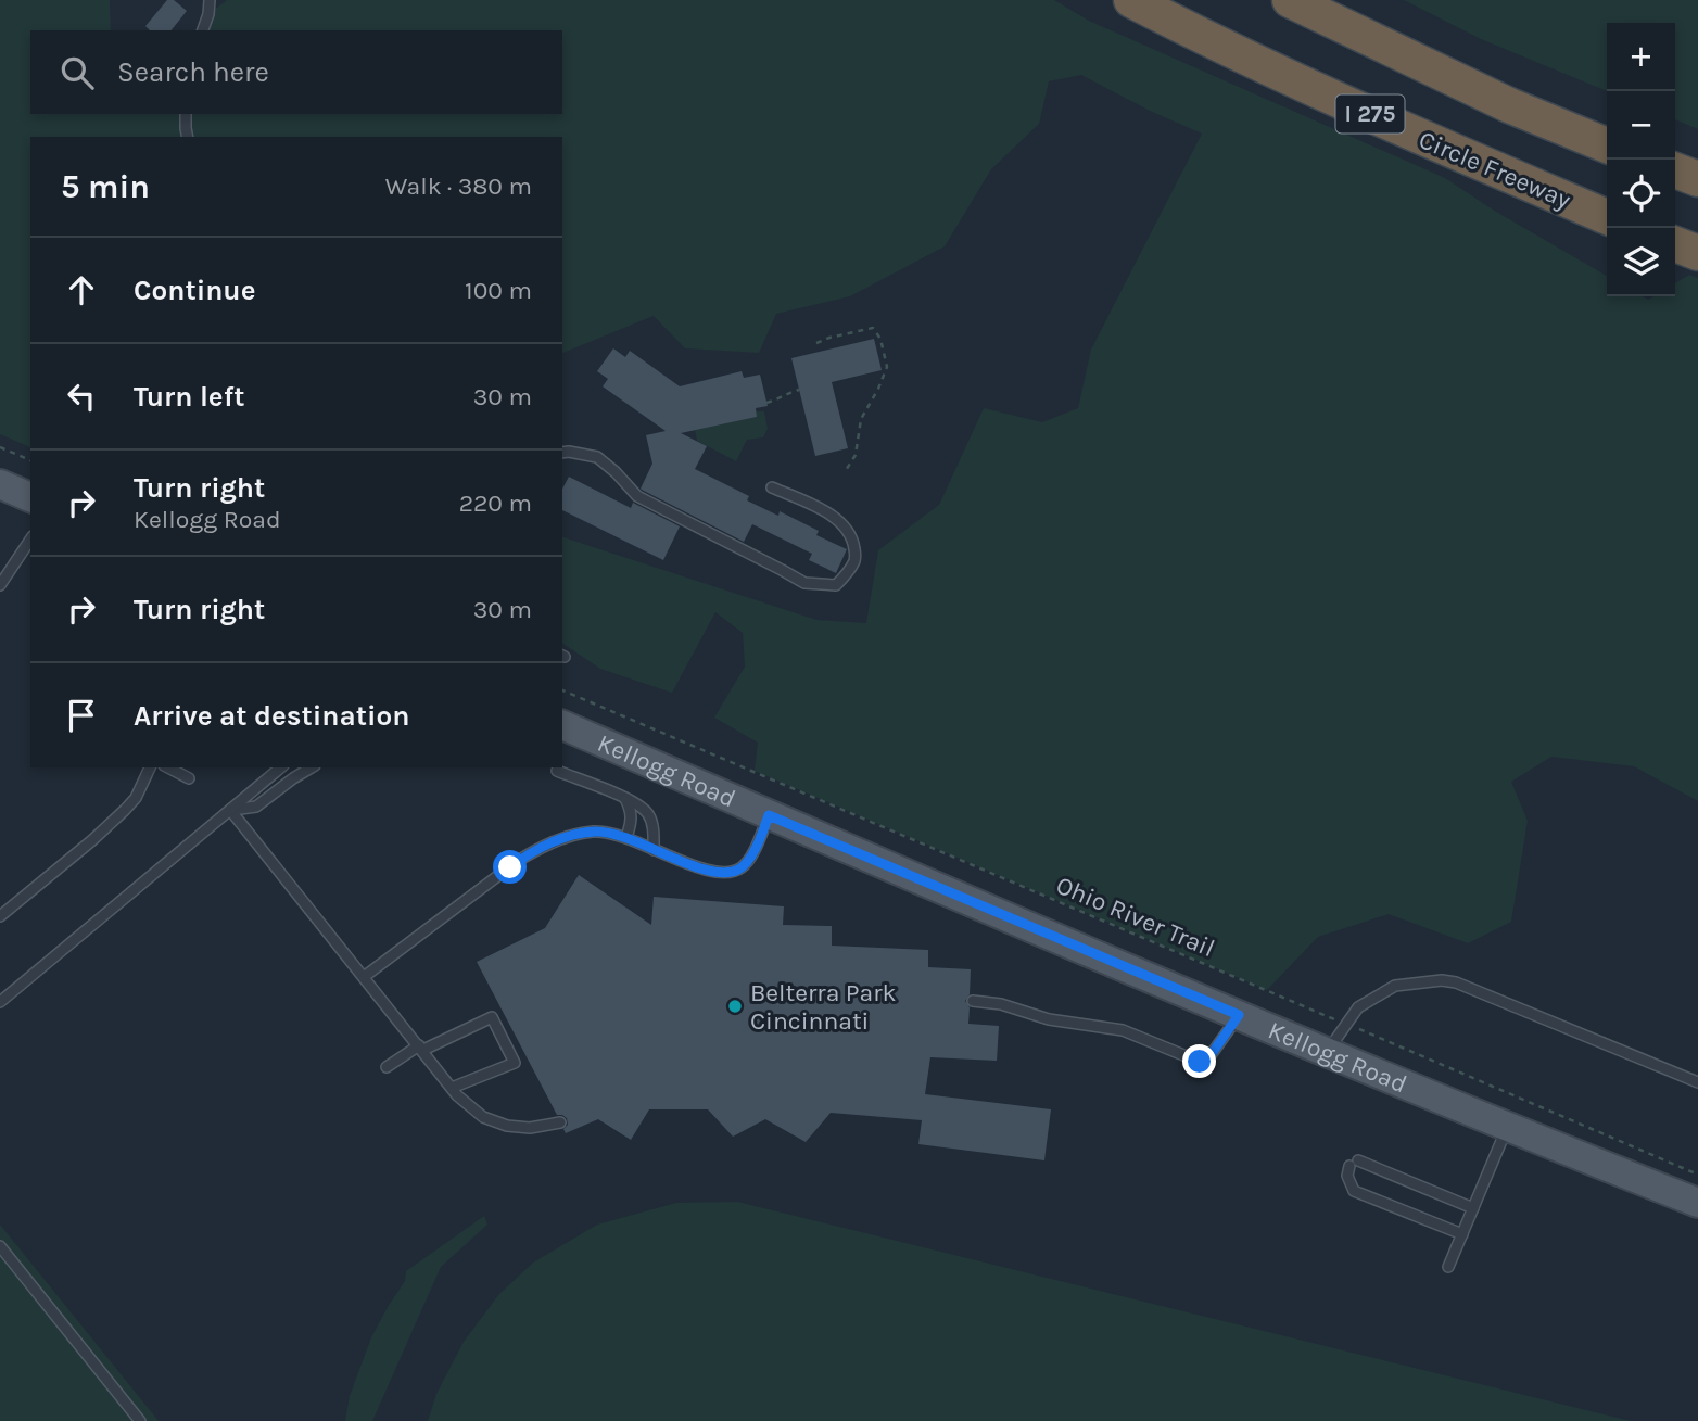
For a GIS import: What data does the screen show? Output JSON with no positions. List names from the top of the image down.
{
  "streets": {
    "highway": ["I 275", "Circle Freeway"],
    "main road": ["Kellogg Road"],
    "path": ["Ohio River Trail"]
  },
  "places": ["Belterra Park Cincinnati"],
  "page": {
    "map_buttons": ["+", "−"],
    "search": "Search here",
    "heading": ["5 min", "Walk · 380 m"],
    "list": [
      ["Continue", "100 m"],
      ["Turn left", "30 m"],
      ["Turn right", "Kellogg Road", "220 m"],
      ["Turn right", "30 m"],
      "Arrive at destination"
    ]
  }
}
